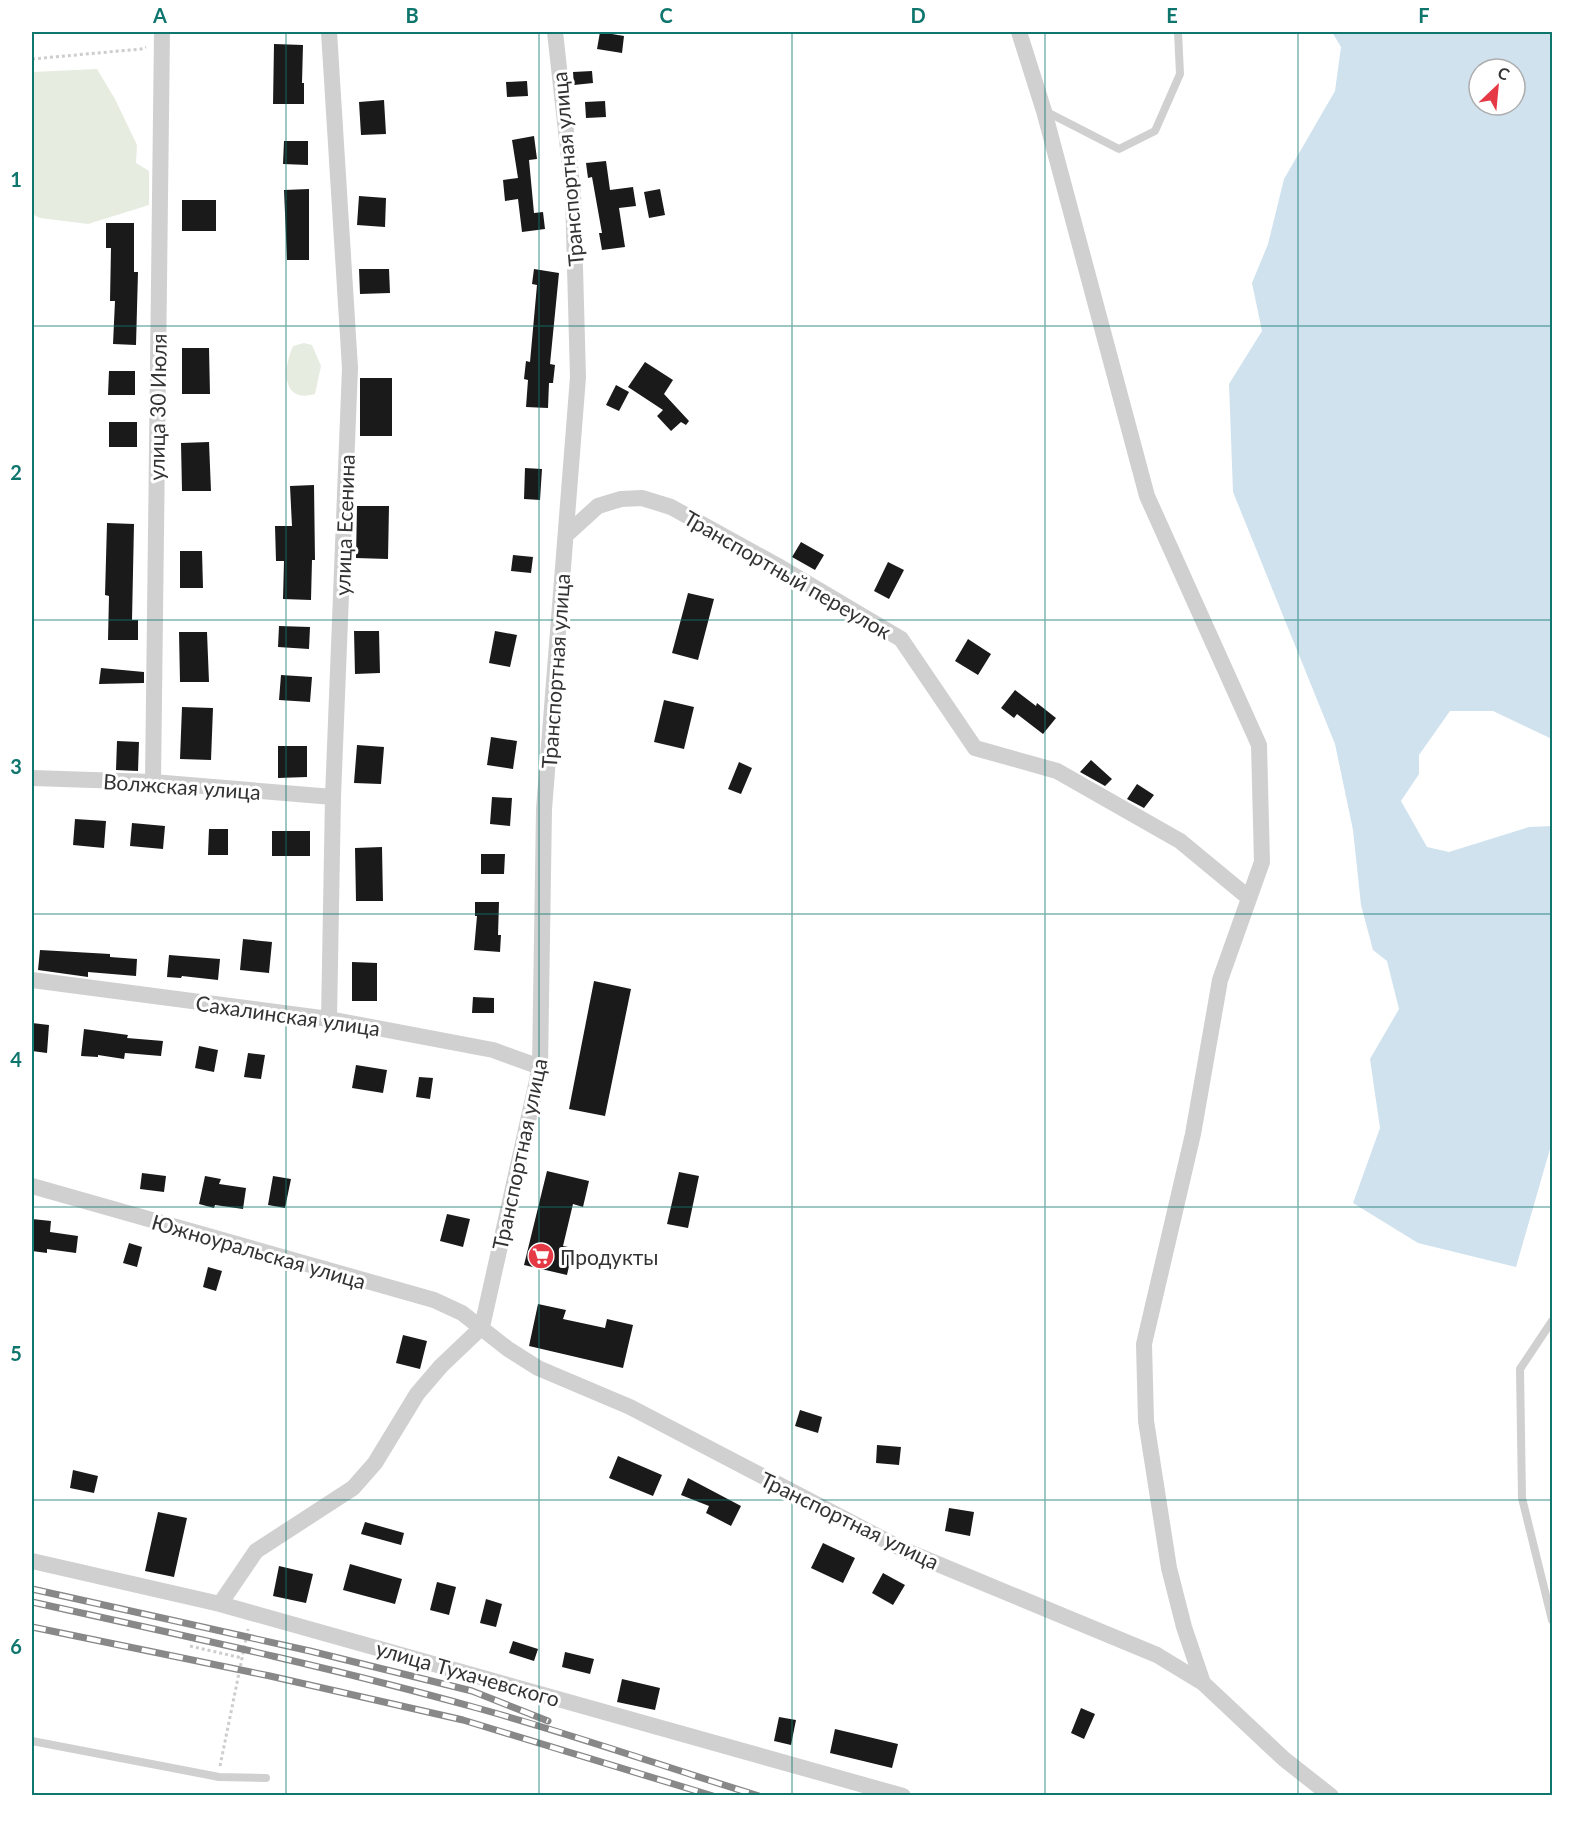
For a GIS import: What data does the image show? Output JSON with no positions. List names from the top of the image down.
{
  "streets": {
    "street": [
      "Транспортная улица",
      "улица 30 Июля",
      "улица Есенина",
      "Транспортный переулок",
      "Волжская улица",
      "Сахалинская улица",
      "Южноуральская улица",
      "улица Тухачевского"
    ]
  },
  "crossings": [
    ["Транспортная улица", "Транспортный переулок"],
    ["Транспортная улица", "Сахалинская улица"],
    ["Транспортная улица", "Южноуральская улица"],
    ["улица 30 Июля", "Волжская улица"],
    ["улица Есенина", "Волжская улица"],
    ["улица Есенина", "Сахалинская улица"]
  ],
  "places": {
    "supermarket": ["Продукты"]
  },
  "north": "top right",
  "grid": {
    "columns": [
      "A",
      "B",
      "C",
      "D",
      "E",
      "F"
    ],
    "rows": [
      "1",
      "2",
      "3",
      "4",
      "5",
      "6"
    ]
  }
}
